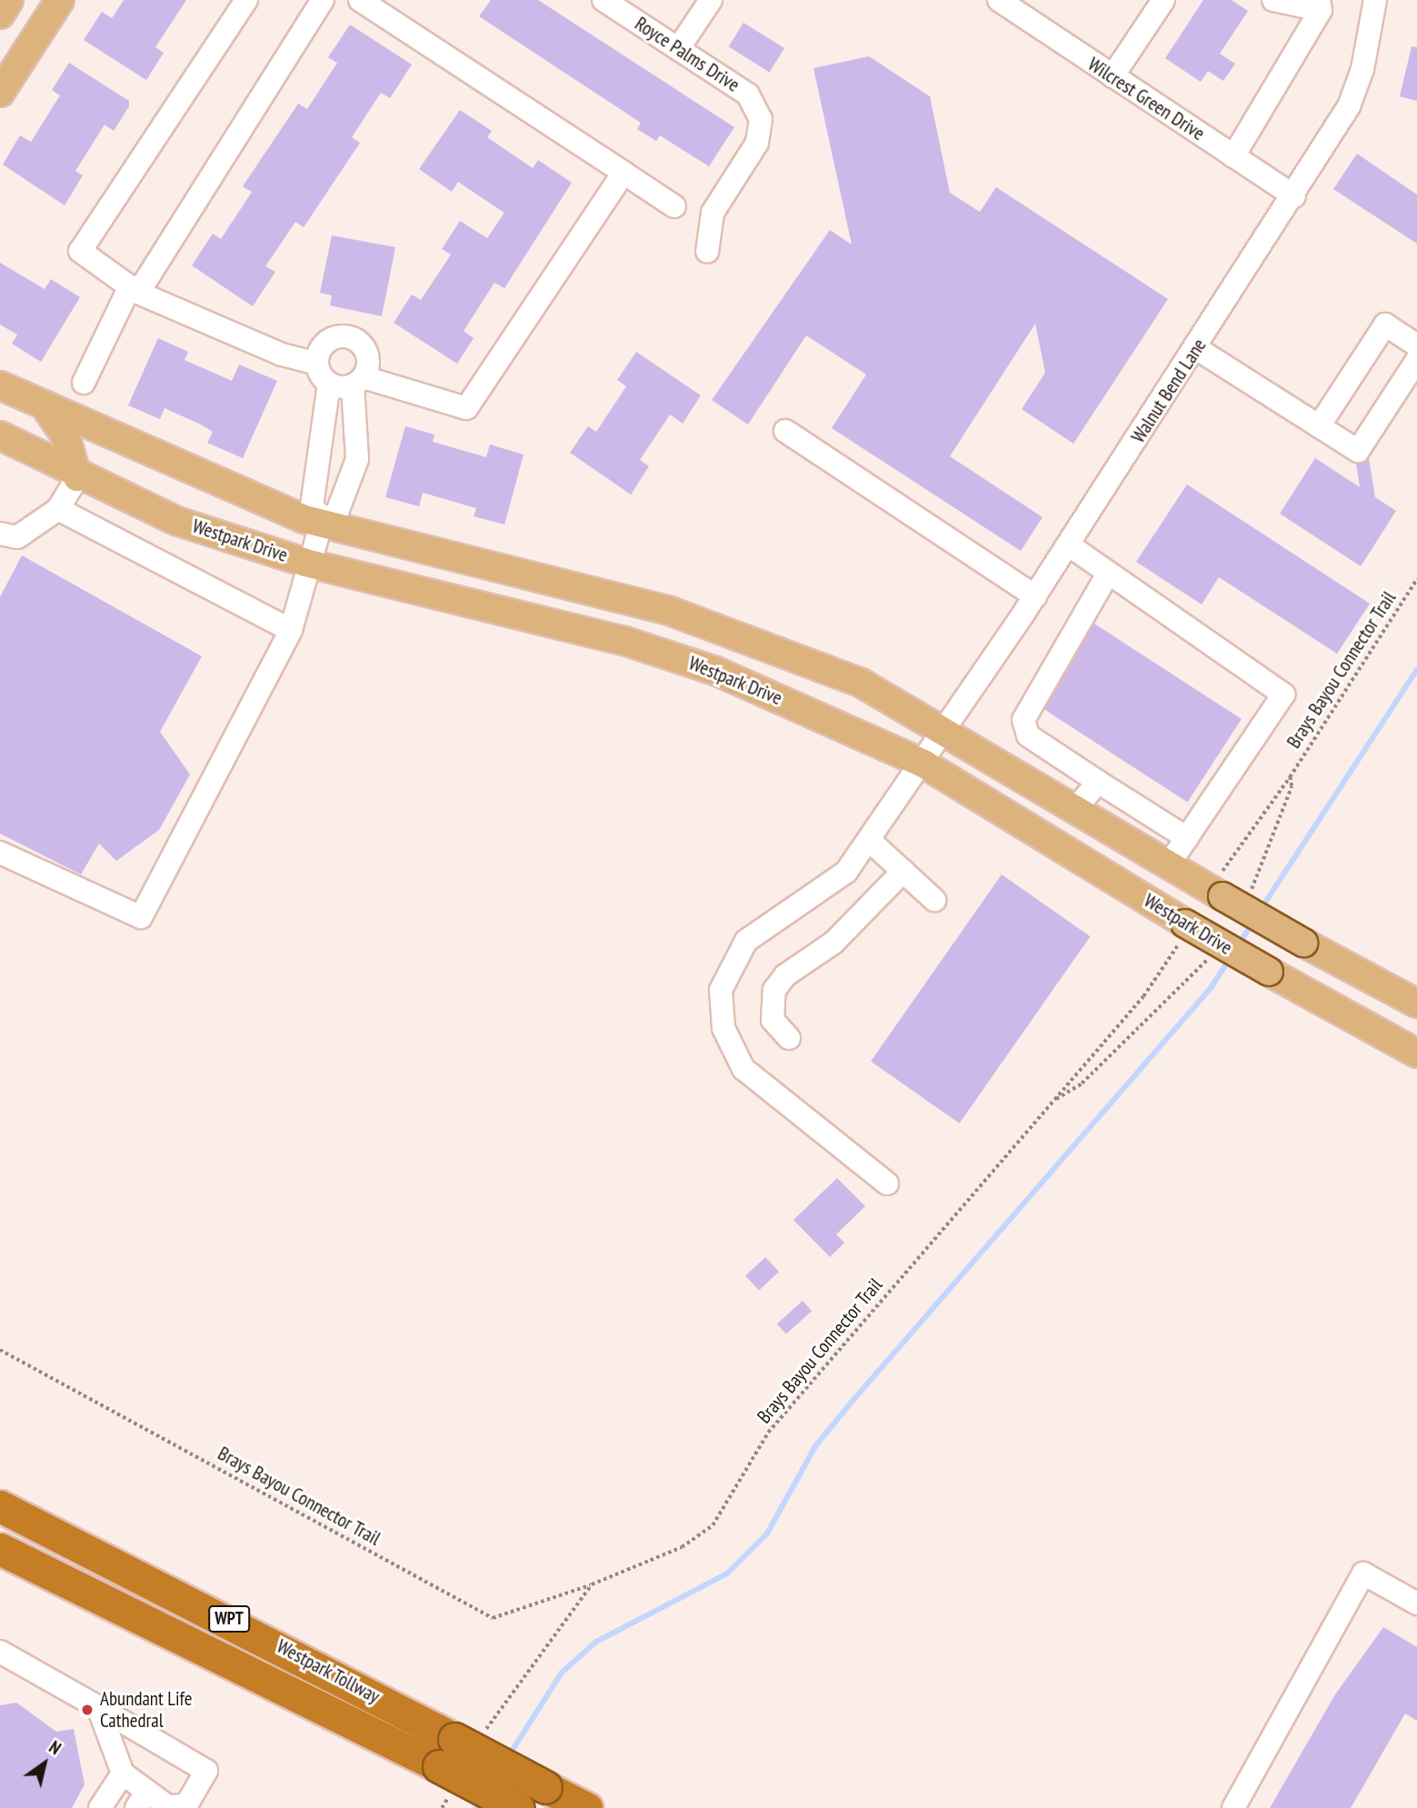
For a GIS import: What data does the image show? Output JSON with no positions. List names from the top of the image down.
{
  "streets": {
    "highway": ["WPT", "Westpark Tollway"],
    "main road": ["Westpark Drive"],
    "street": ["Royce Palms Drive", "Wilcrest Green Drive", "Walnut Bend Lane"],
    "path": ["Brays Bayou Connector Trail"]
  },
  "crossings": [
    ["Wilcrest Green Drive", "Walnut Bend Lane"],
    ["Walnut Bend Lane", "Westpark Drive"],
    ["Westpark Drive", "Brays Bayou Connector Trail"]
  ],
  "places": ["Abundant Life Cathedral"],
  "north": "top right"
}
